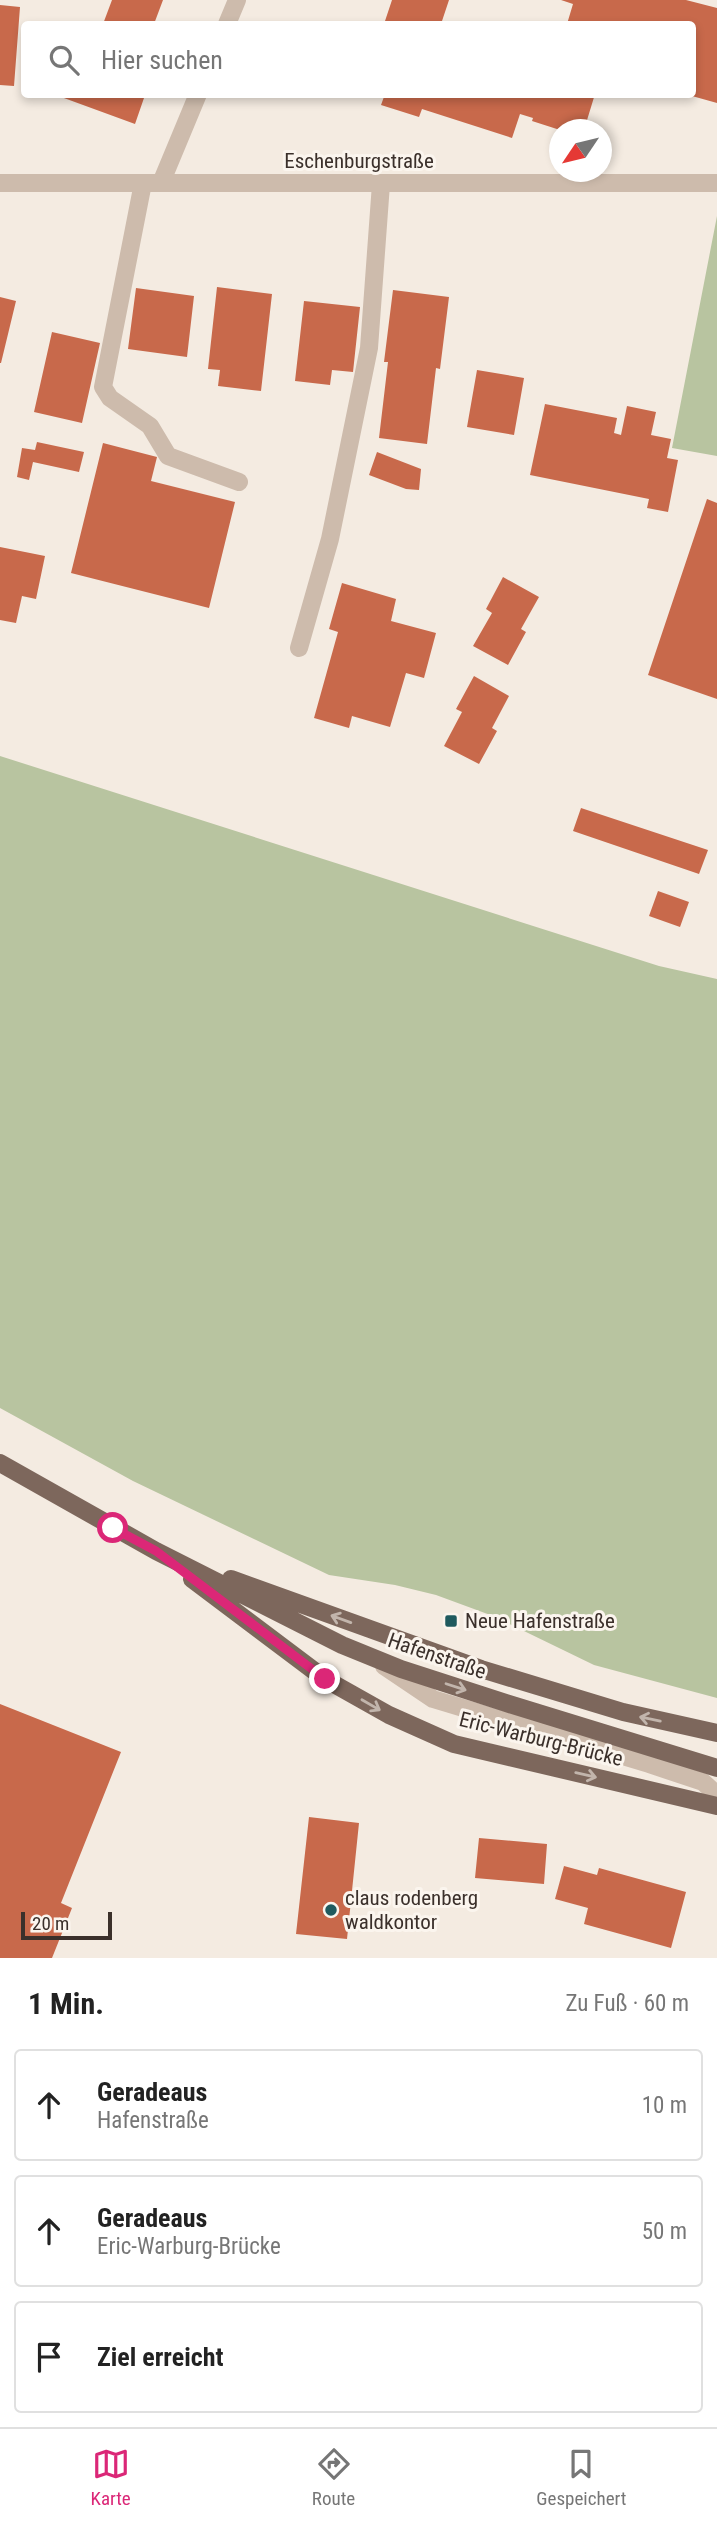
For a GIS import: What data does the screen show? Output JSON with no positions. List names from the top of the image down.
{
  "streets": {
    "main road": ["Hafenstraße", "Eric-Warburg-Brücke"],
    "street": ["Eschenburgstraße"]
  },
  "crossings": [
    ["Hafenstraße", "Eric-Warburg-Brücke"]
  ],
  "one_way": ["Eric-Warburg-Brücke"],
  "places": {
    "transit": ["Neue Hafenstraße"],
    "other": ["claus rodenberg waldkontor"]
  },
  "scale_bar": "20 m",
  "north": "bottom left",
  "page": {
    "search": "Hier suchen",
    "scale": "20 m",
    "heading": ["1 Min.", "Zu Fuß · 60 m"],
    "list": [
      ["Geradeaus", "Hafenstraße", "10 m"],
      ["Geradeaus", "Eric-Warburg-Brücke", "50 m"],
      "Ziel erreicht"
    ],
    "nav": ["Karte", "Route", "Gespeichert"]
  }
}
